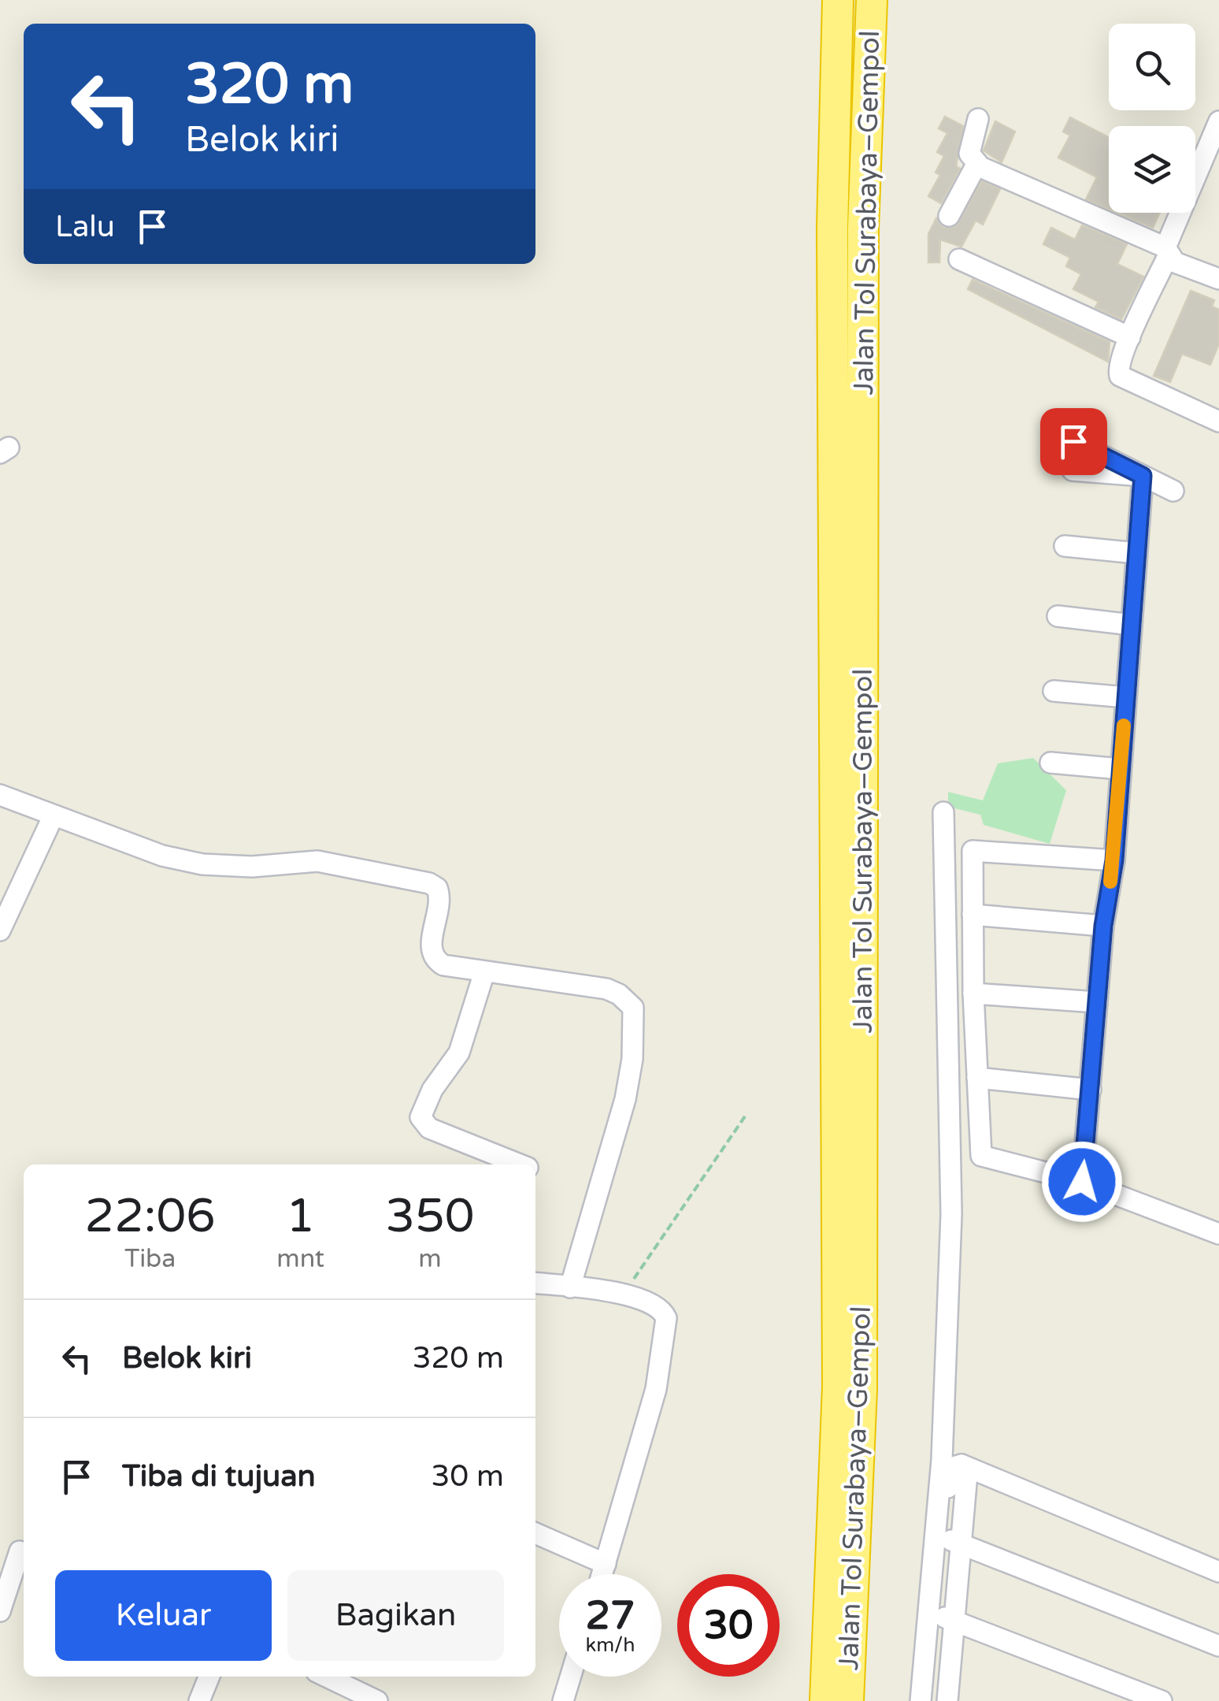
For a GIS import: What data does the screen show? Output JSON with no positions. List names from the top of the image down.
{
  "streets": {
    "highway": ["Jalan Tol Surabaya–Gempol"]
  },
  "page": {
    "turn": ["320 m", "Belok kiri"],
    "then": "Lalu",
    "eta": [
      "22:06",
      "Tiba",
      "1",
      "mnt",
      "350",
      "m"
    ],
    "list": [
      {
        "name": "Belok kiri",
        "value": "320 m"
      },
      {
        "name": "Tiba di tujuan",
        "value": "30 m"
      }
    ],
    "buttons": ["Keluar", "Bagikan"],
    "speed": "27 km/h",
    "limit": "30"
  }
}
